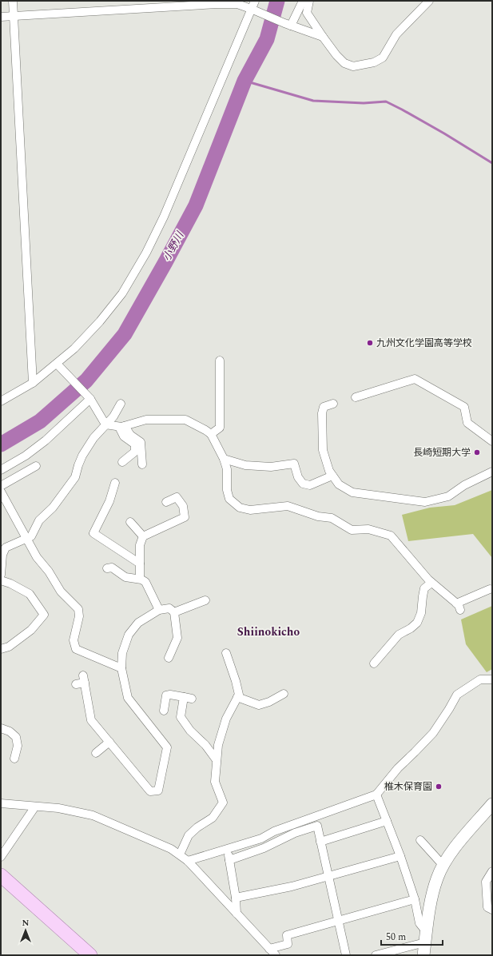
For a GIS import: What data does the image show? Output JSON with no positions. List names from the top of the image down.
{
  "districts": ["Shiinokicho"],
  "water": ["小野川"],
  "places": ["九州文化学園高等学校", "長崎短期大学", "椎木保育園"],
  "scale_bar": "50 m",
  "north": "top"
}
